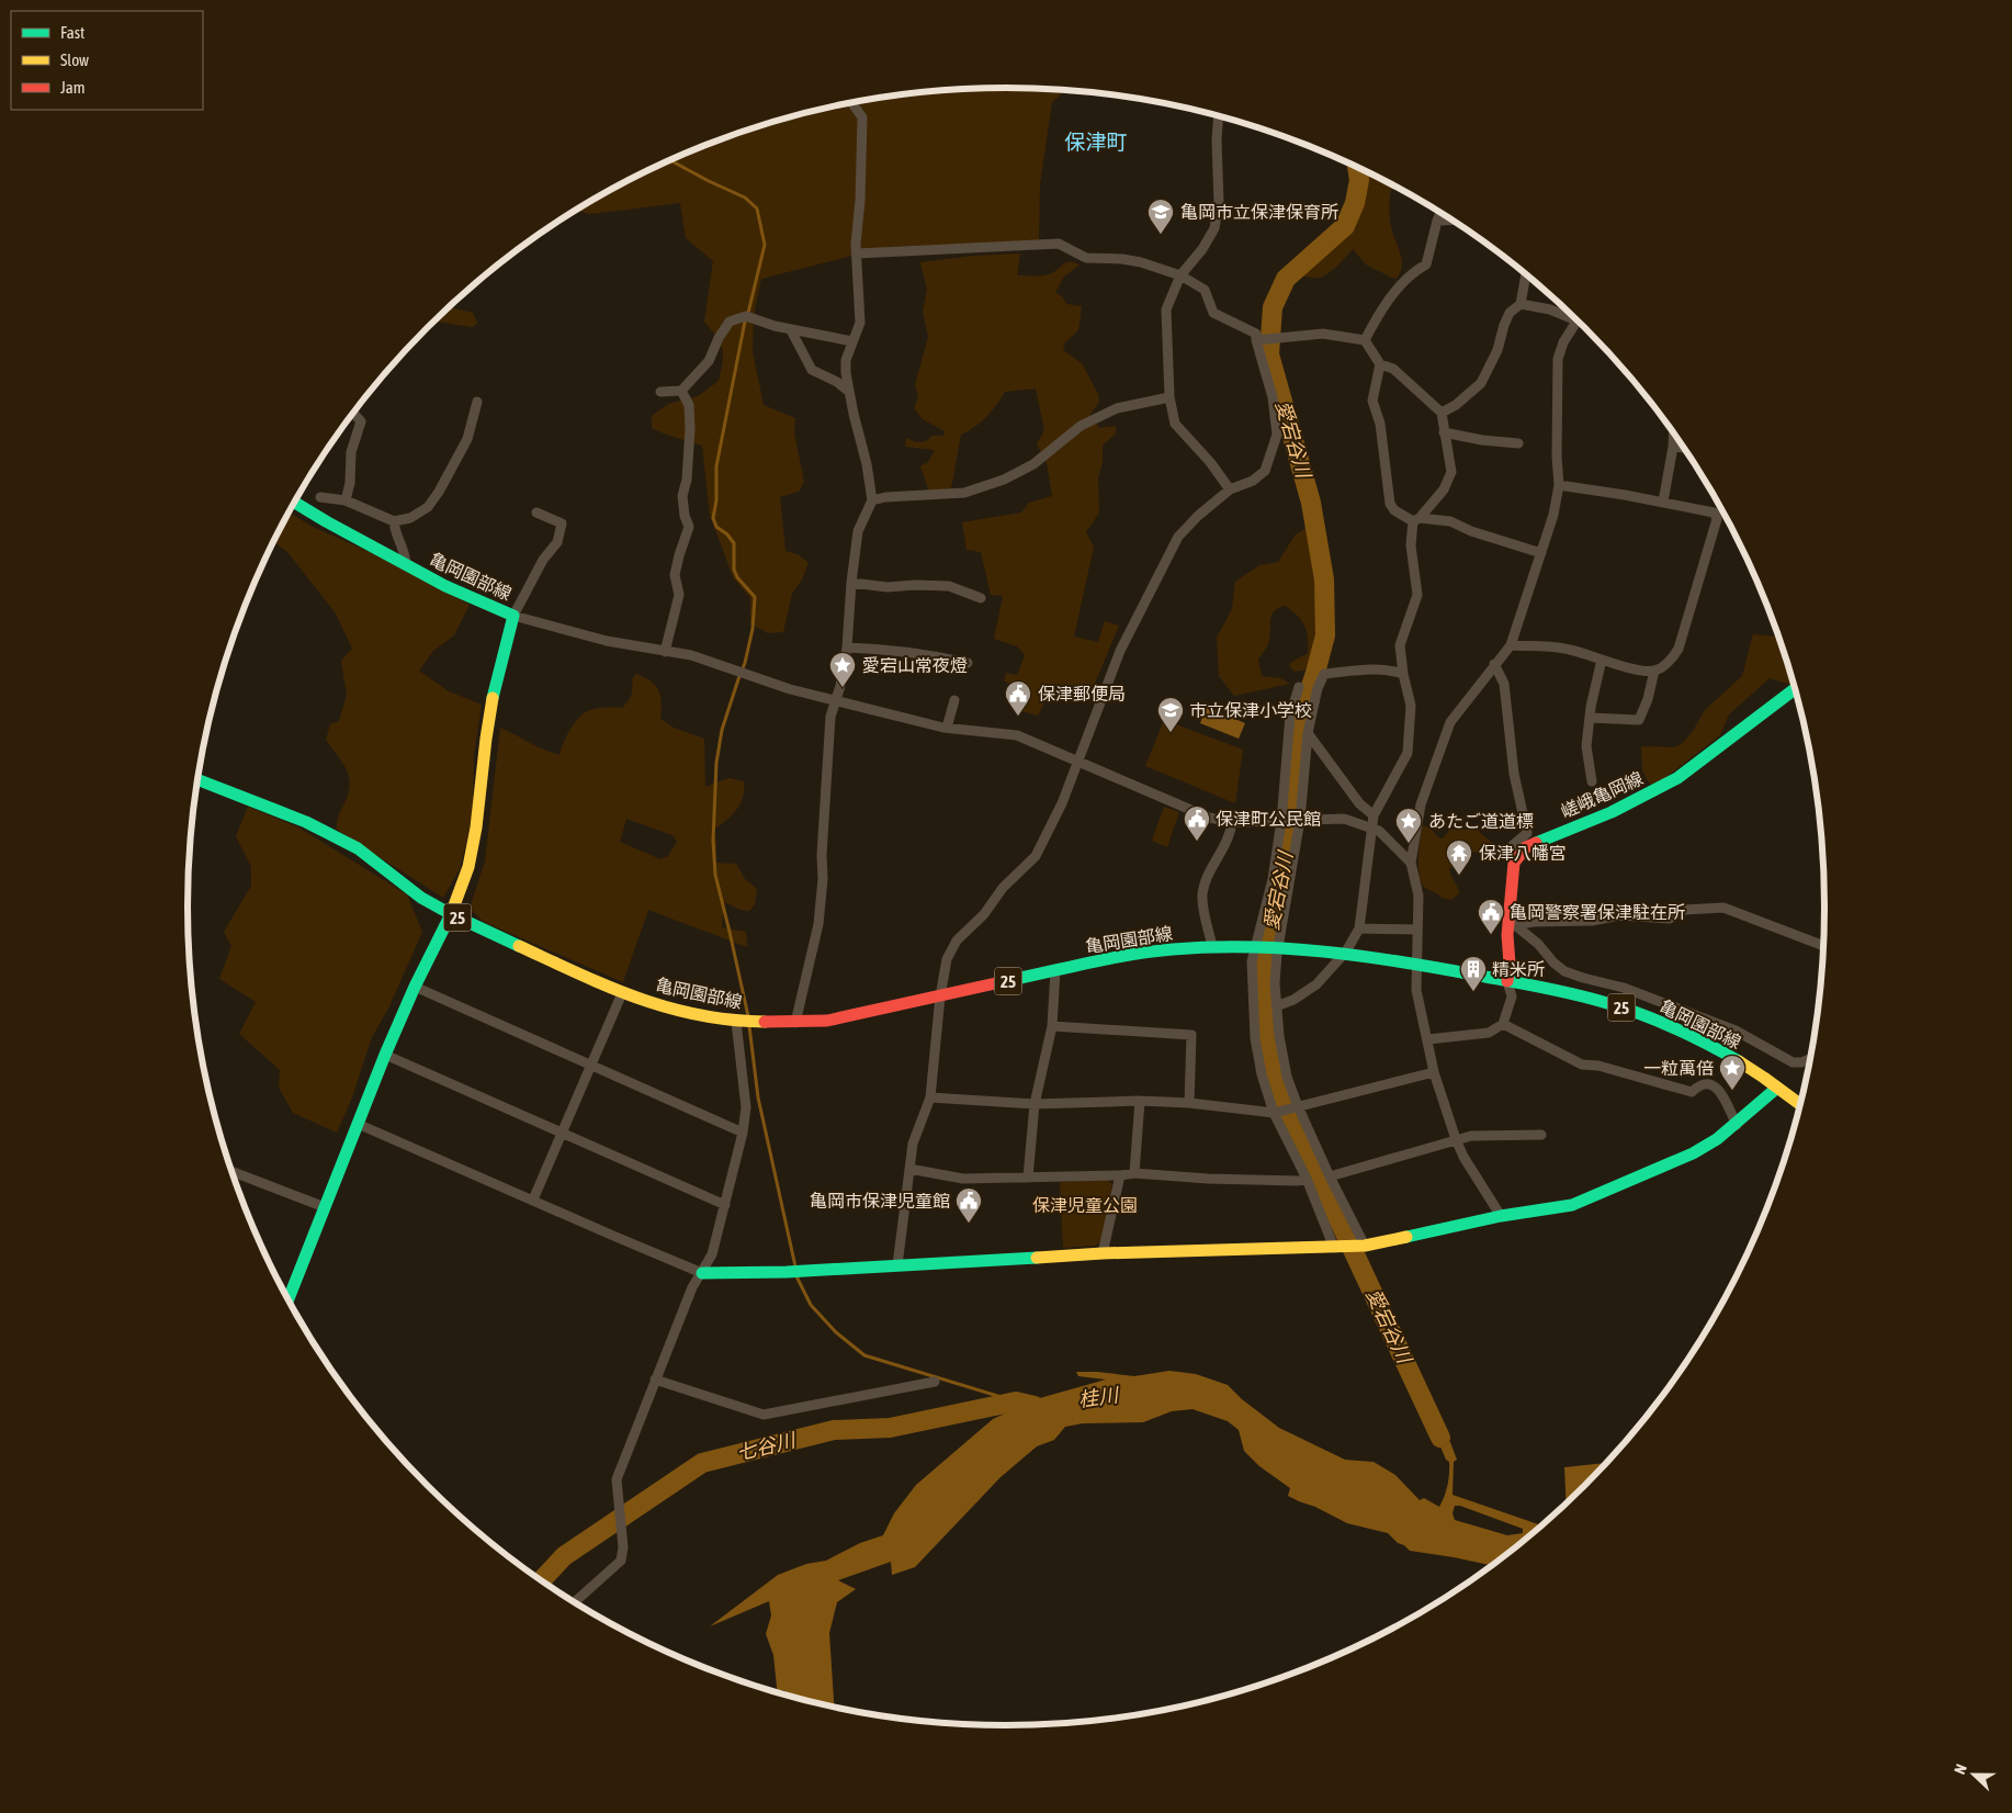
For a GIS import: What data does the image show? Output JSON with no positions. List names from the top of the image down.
{
  "streets": {
    "main road": ["亀岡園部線", "嵯峨亀岡線", "25"]
  },
  "districts": ["保津町"],
  "water": ["愛宕谷川", "桂川", "七谷川"],
  "parks": ["保津児童公園"],
  "places": {
    "school or university": ["亀岡市立保津保育所", "市立保津小学校"],
    "place": ["愛宕山常夜燈", "あたご道道標", "一粒萬倍"],
    "public building": [
      "保津郵便局",
      "保津町公民館",
      "亀岡警察署保津駐在所",
      "亀岡市保津児童館"
    ],
    "temple": ["保津八幡宮"],
    "building": ["精米所"]
  },
  "legend": ["Fast", "Slow", "Jam"],
  "north": "left"
}
